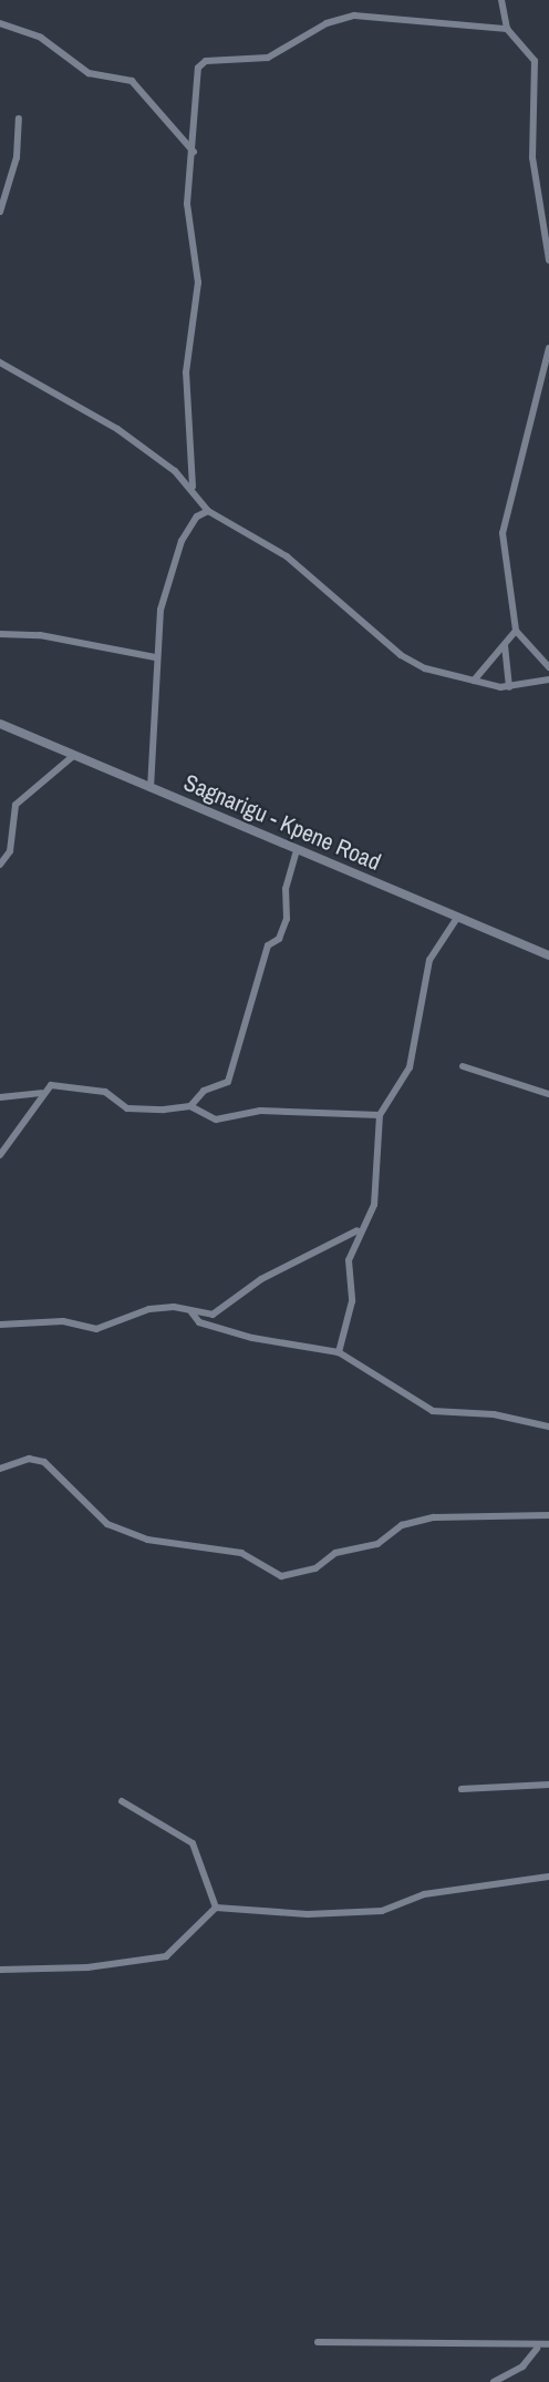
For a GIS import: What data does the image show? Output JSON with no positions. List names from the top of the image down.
{
  "streets": {
    "street": ["Sagnarigu - Kpene Road"]
  }
}
